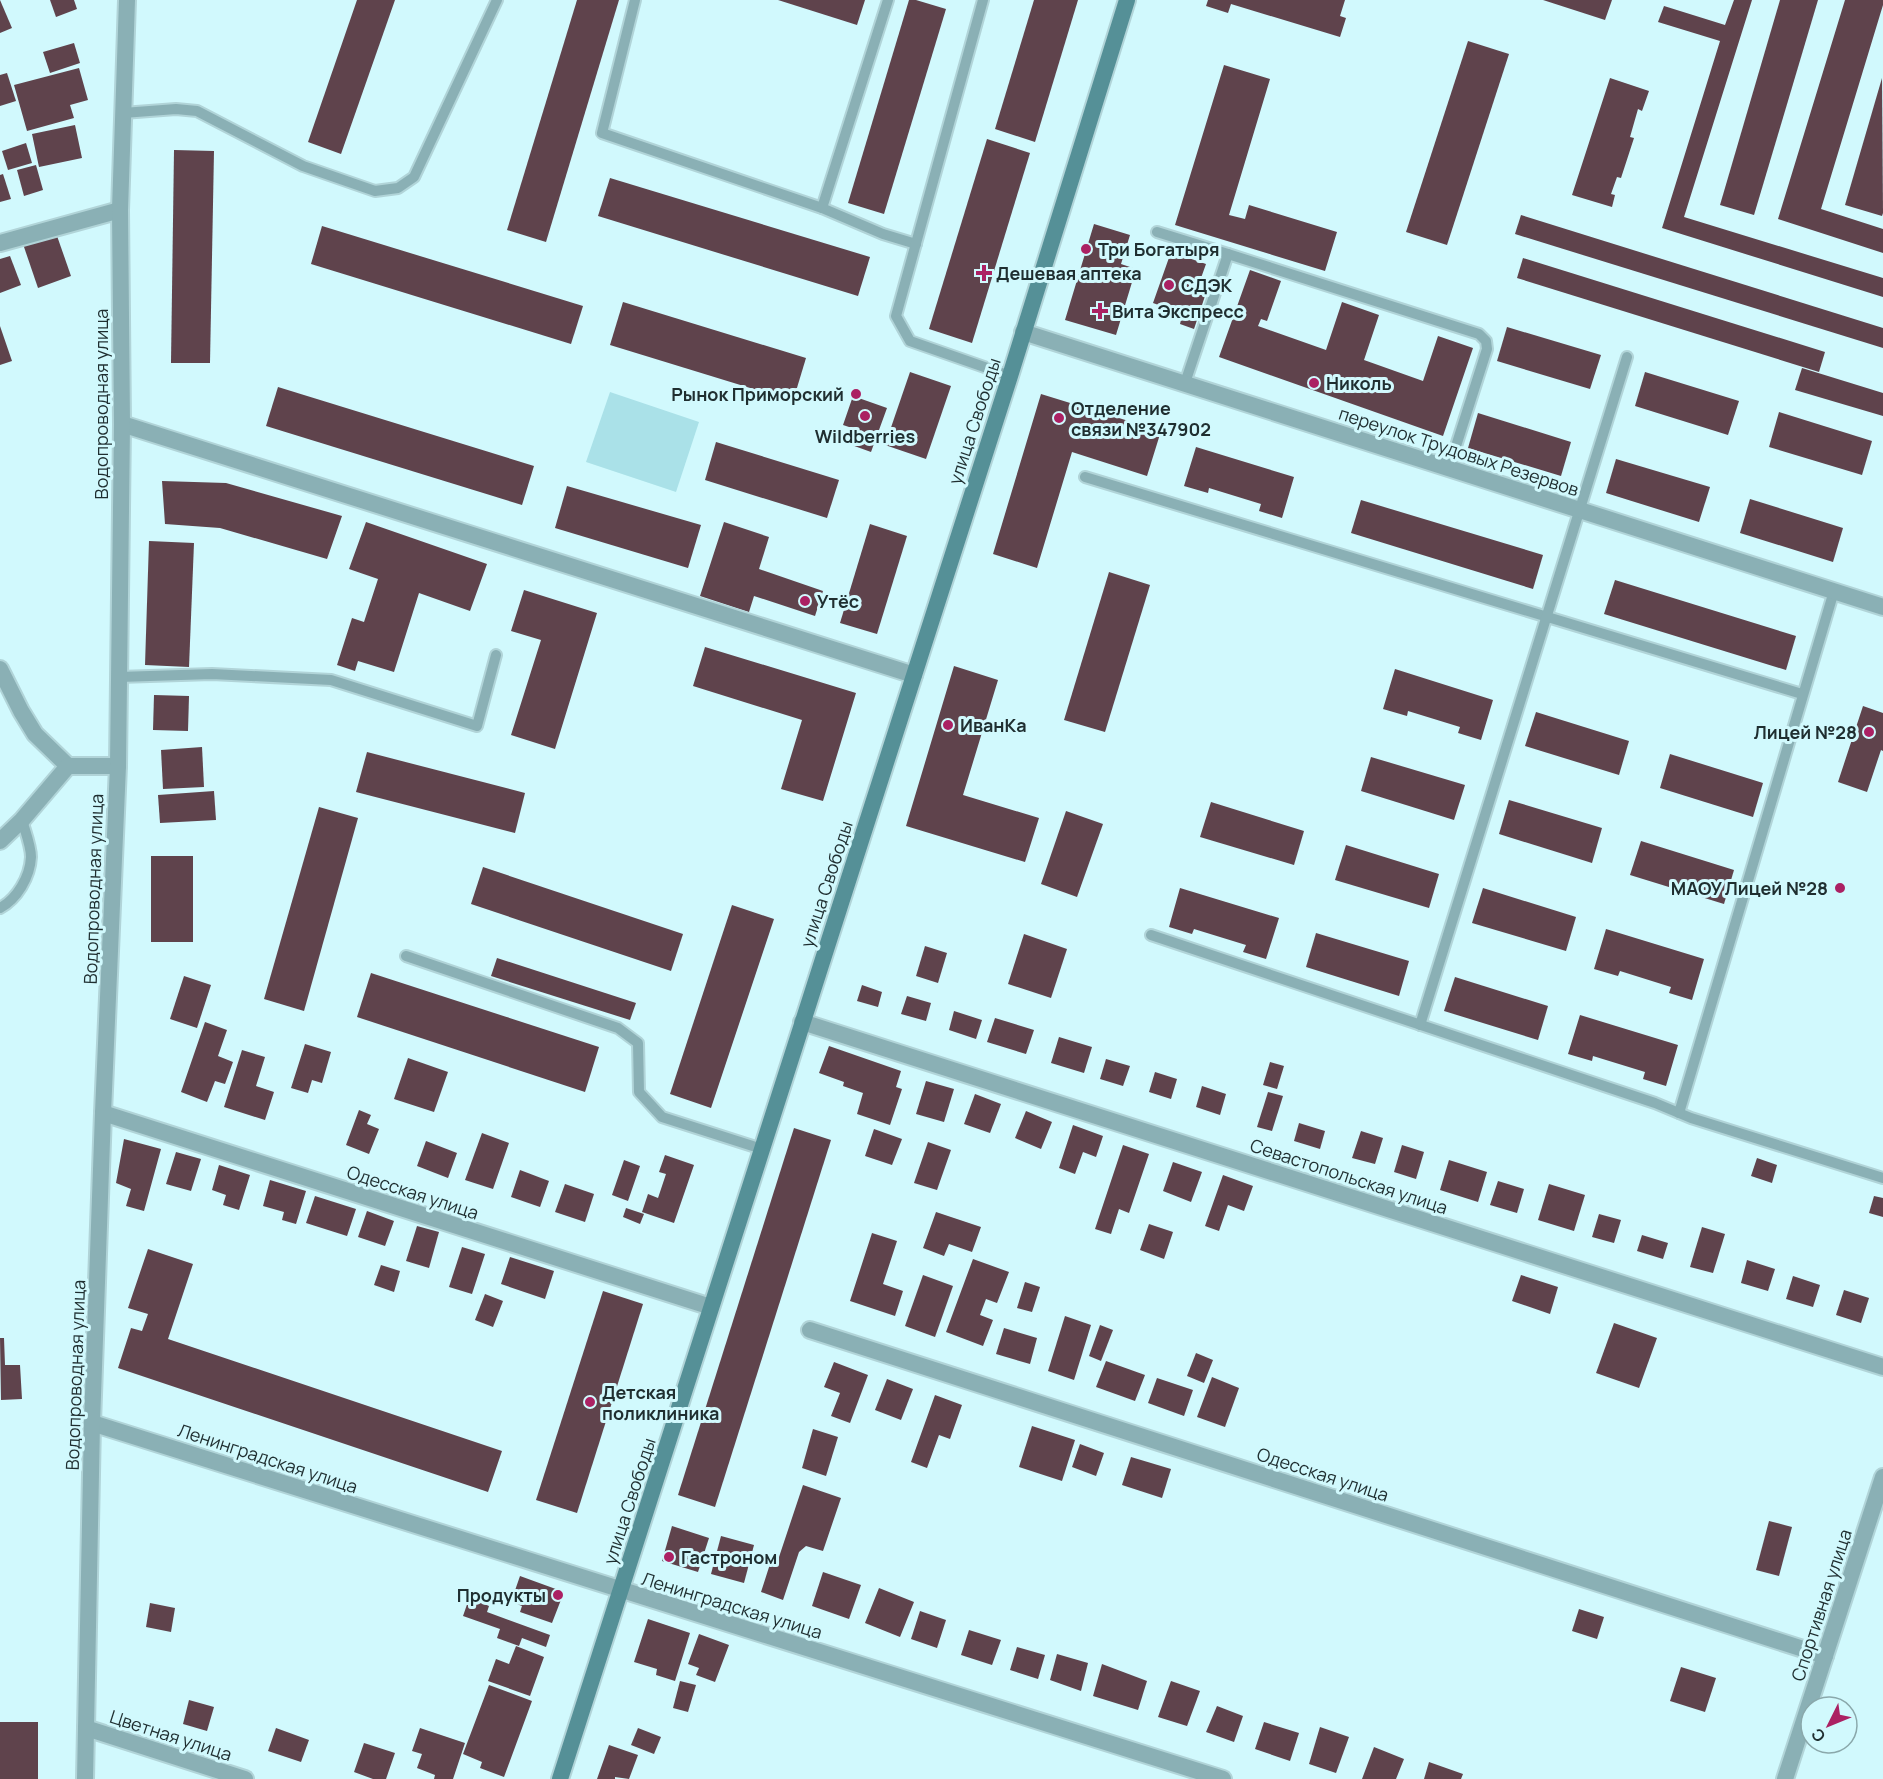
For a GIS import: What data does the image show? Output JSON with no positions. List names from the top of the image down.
{
  "streets": {
    "main road": ["улица Свободы"],
    "street": [
      "Водопроводная улица",
      "переулок Трудовых Резервов",
      "Севастопольская улица",
      "Одесская улица",
      "Ленинградская улица",
      "Спортивная улица",
      "Цветная улица"
    ]
  },
  "crossings": [
    ["Водопроводная улица", "Одесская улица"],
    ["Водопроводная улица", "Ленинградская улица"],
    ["Водопроводная улица", "Цветная улица"],
    ["улица Свободы", "переулок Трудовых Резервов"],
    ["улица Свободы", "Севастопольская улица"],
    ["улица Свободы", "Одесская улица"],
    ["улица Свободы", "Ленинградская улица"],
    ["Одесская улица", "Спортивная улица"]
  ],
  "places": {
    "other": [
      "Три Богатыря",
      "СДЭК",
      "Николь",
      "Рынок Приморский",
      "Wildberries",
      "Отделение связи №347902",
      "Утёс",
      "ИванКа",
      "Лицей №28",
      "МАОУ Лицей №28",
      "Детская поликлиника",
      "Гастроном",
      "Продукты"
    ],
    "health": ["Дешевая аптека", "Вита Экспресс"]
  },
  "north": "bottom left"
}
